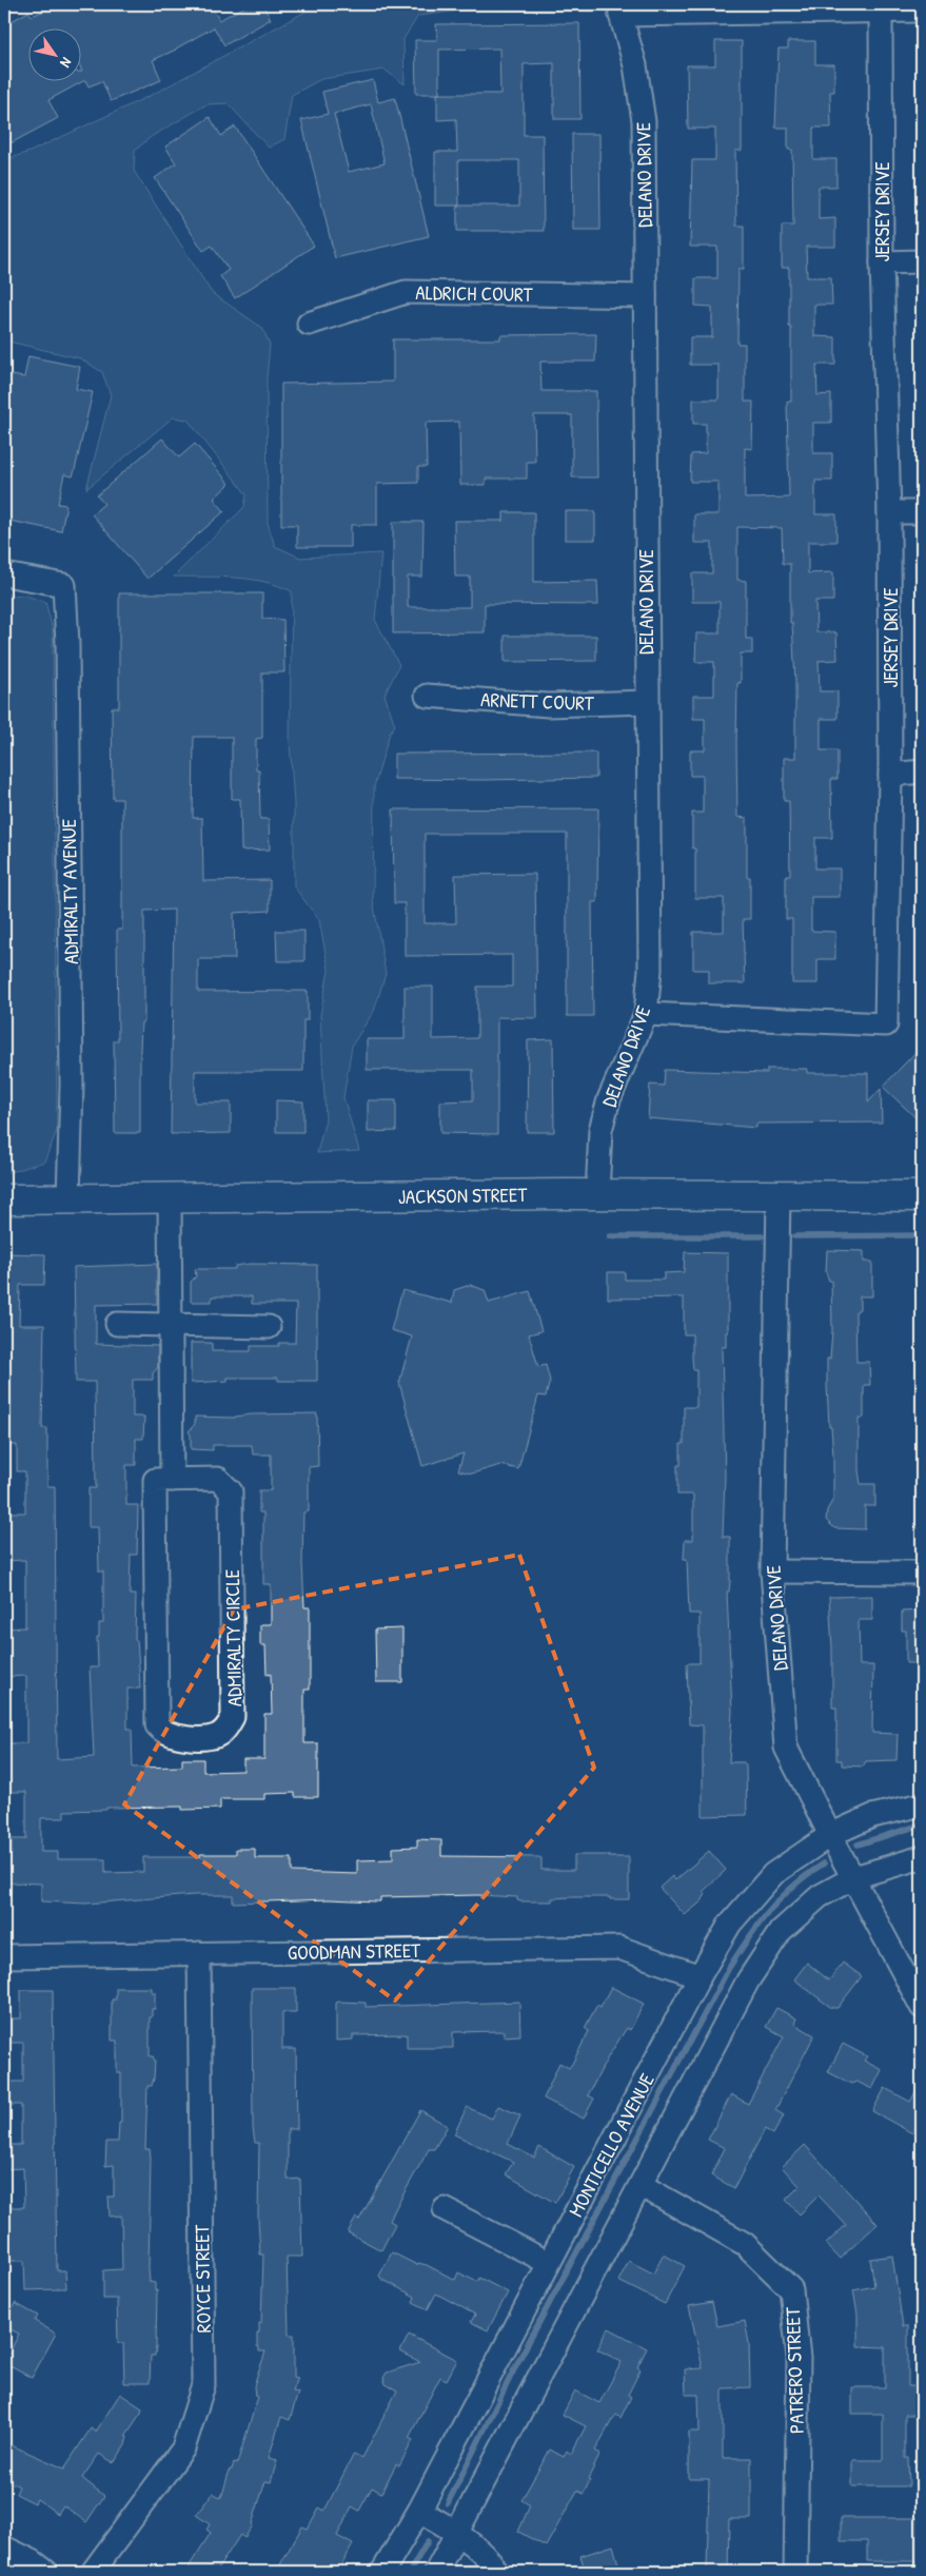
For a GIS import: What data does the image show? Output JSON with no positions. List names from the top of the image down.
{
  "streets": {
    "main road": ["JACKSON STREET"],
    "street": [
      "DELANO DRIVE",
      "JERSEY DRIVE",
      "ALDRICH COURT",
      "ARNETT COURT",
      "ADMIRALTY AVENUE",
      "ADMIRALTY CIRCLE",
      "GOODMAN STREET",
      "MONTICELLO AVENUE",
      "ROYCE STREET",
      "PATRERO STREET"
    ]
  },
  "crossings": [
    ["DELANO DRIVE", "JERSEY DRIVE"],
    ["DELANO DRIVE", "ALDRICH COURT"],
    ["DELANO DRIVE", "ARNETT COURT"],
    ["DELANO DRIVE", "JACKSON STREET"],
    ["DELANO DRIVE", "MONTICELLO AVENUE"],
    ["ADMIRALTY AVENUE", "JACKSON STREET"],
    ["GOODMAN STREET", "MONTICELLO AVENUE"],
    ["GOODMAN STREET", "ROYCE STREET"]
  ],
  "north": "bottom right"
}
